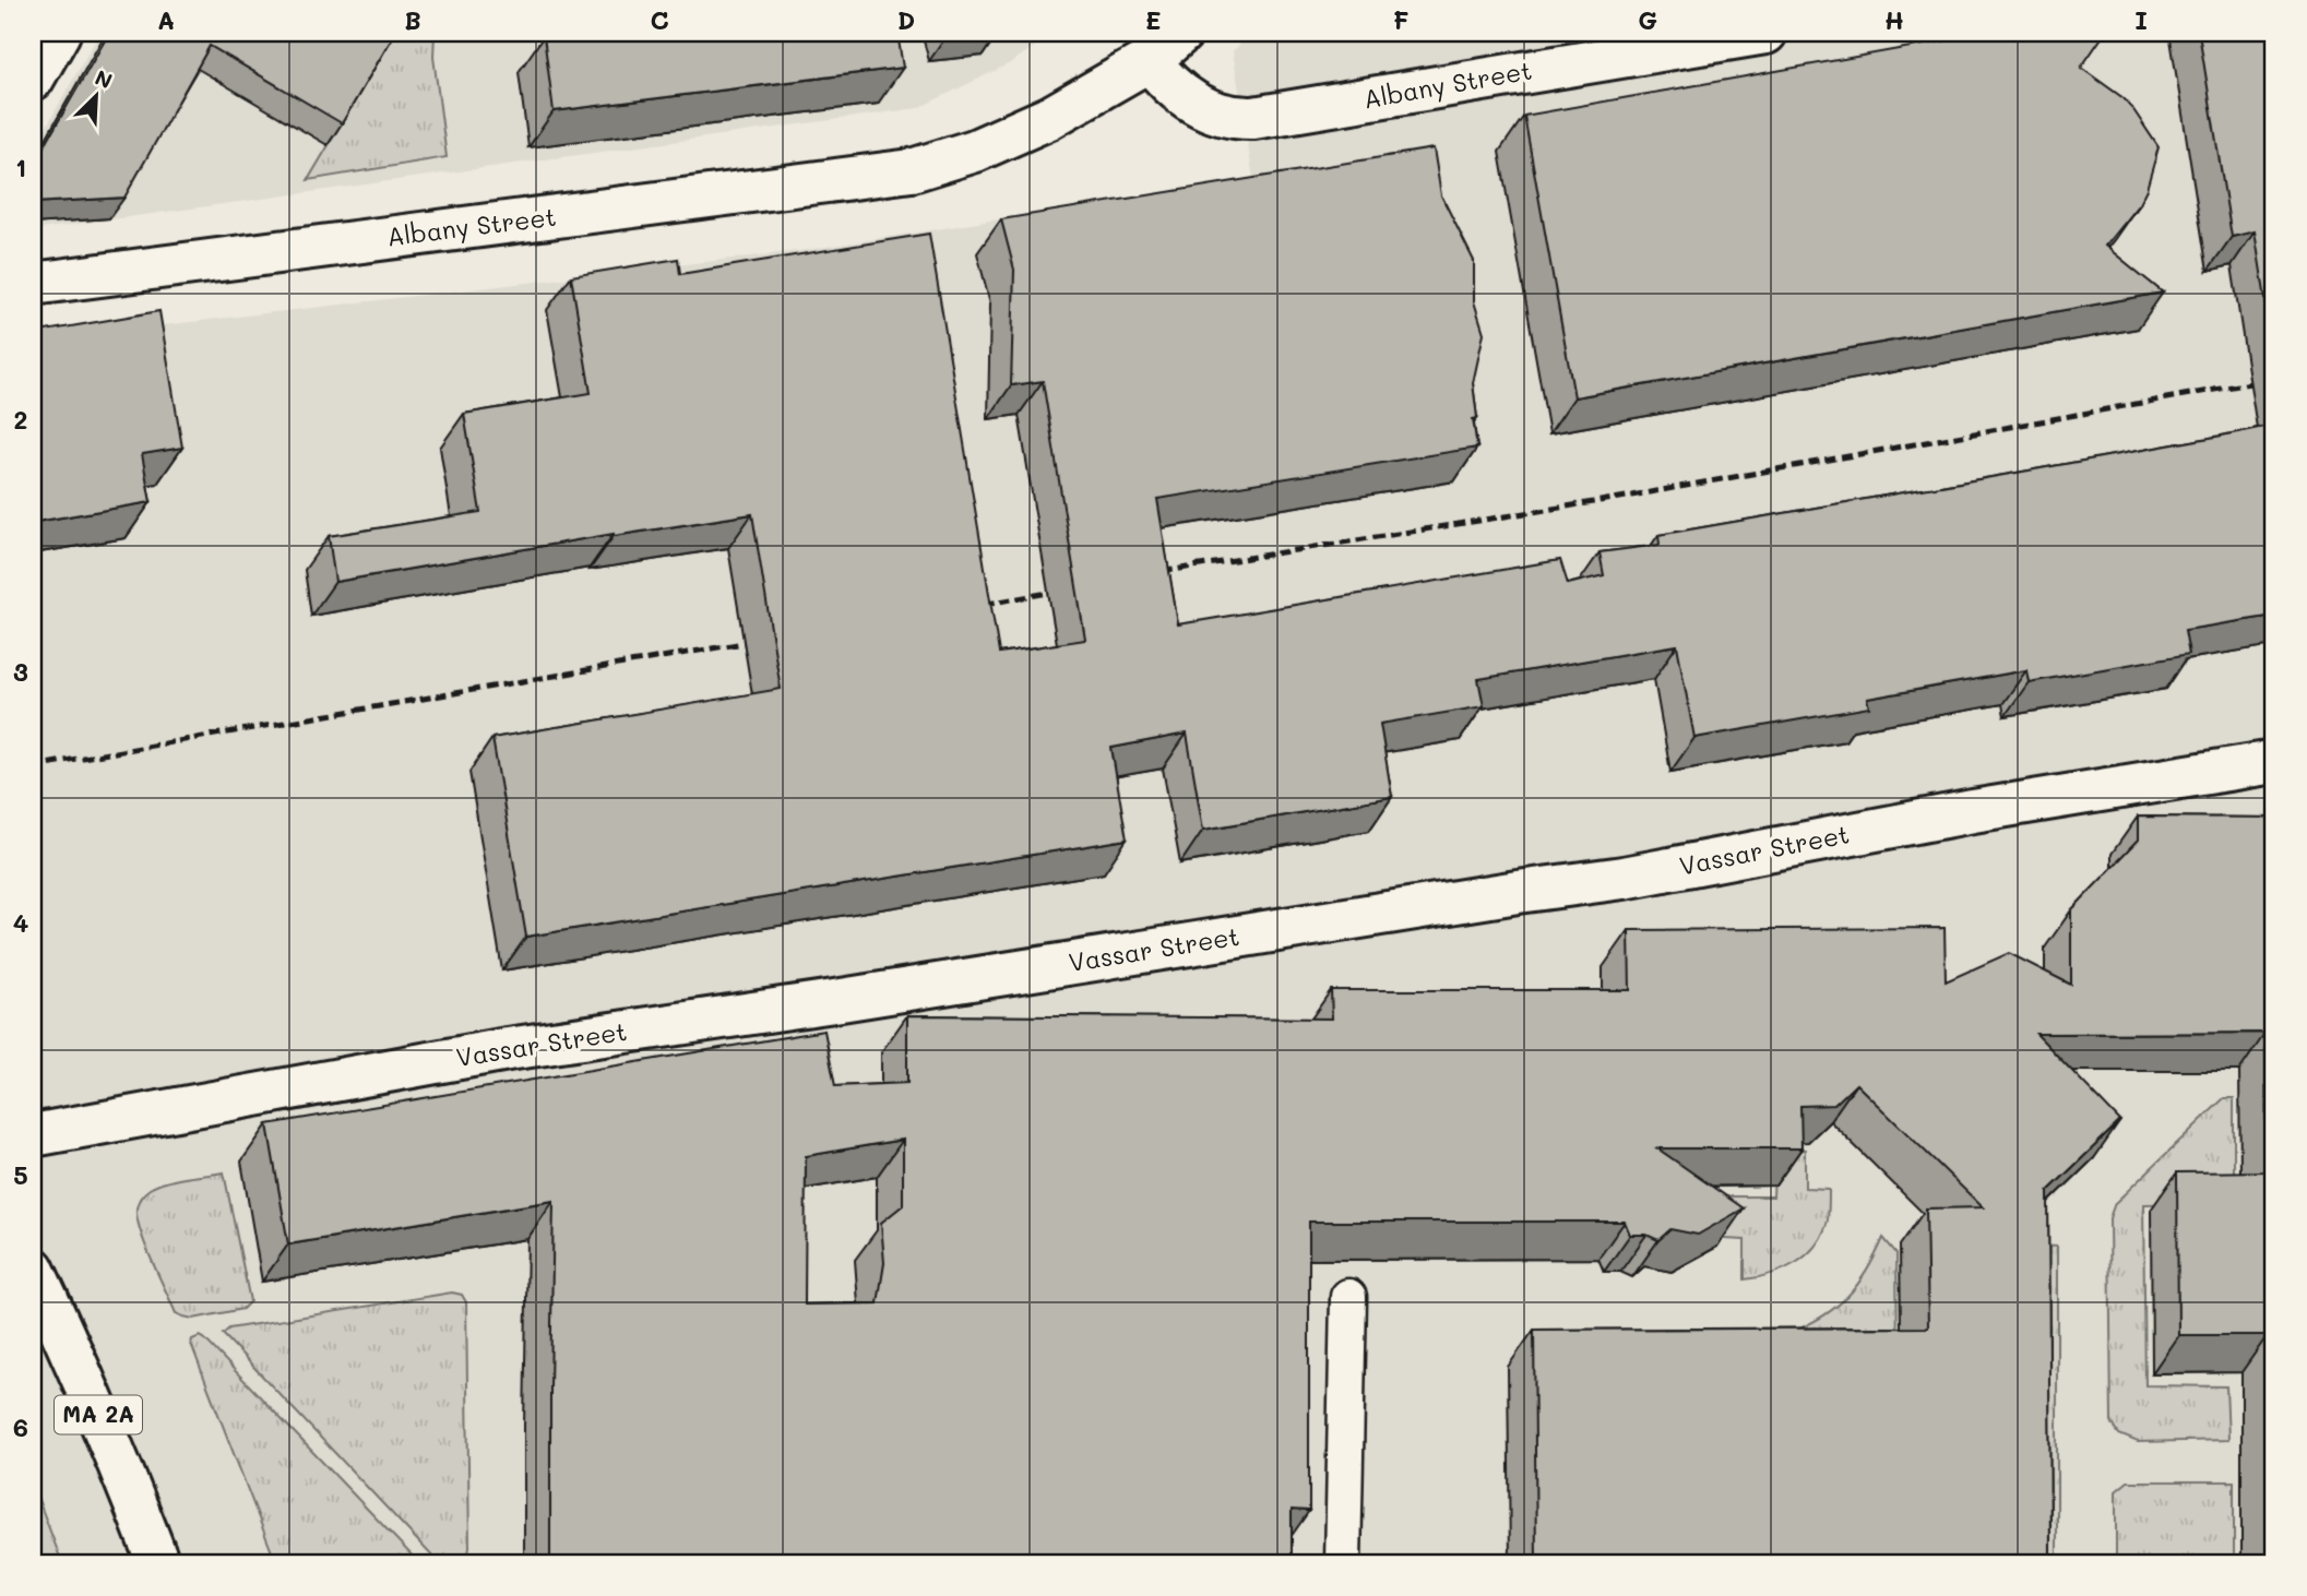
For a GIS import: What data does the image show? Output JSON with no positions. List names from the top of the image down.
{
  "streets": {
    "main road": ["Albany Street", "Vassar Street", "MA 2A"]
  },
  "north": "top right",
  "grid": {
    "columns": [
      "A",
      "B",
      "C",
      "D",
      "E",
      "F",
      "G",
      "H",
      "I"
    ],
    "rows": [
      "1",
      "2",
      "3",
      "4",
      "5",
      "6"
    ]
  }
}
